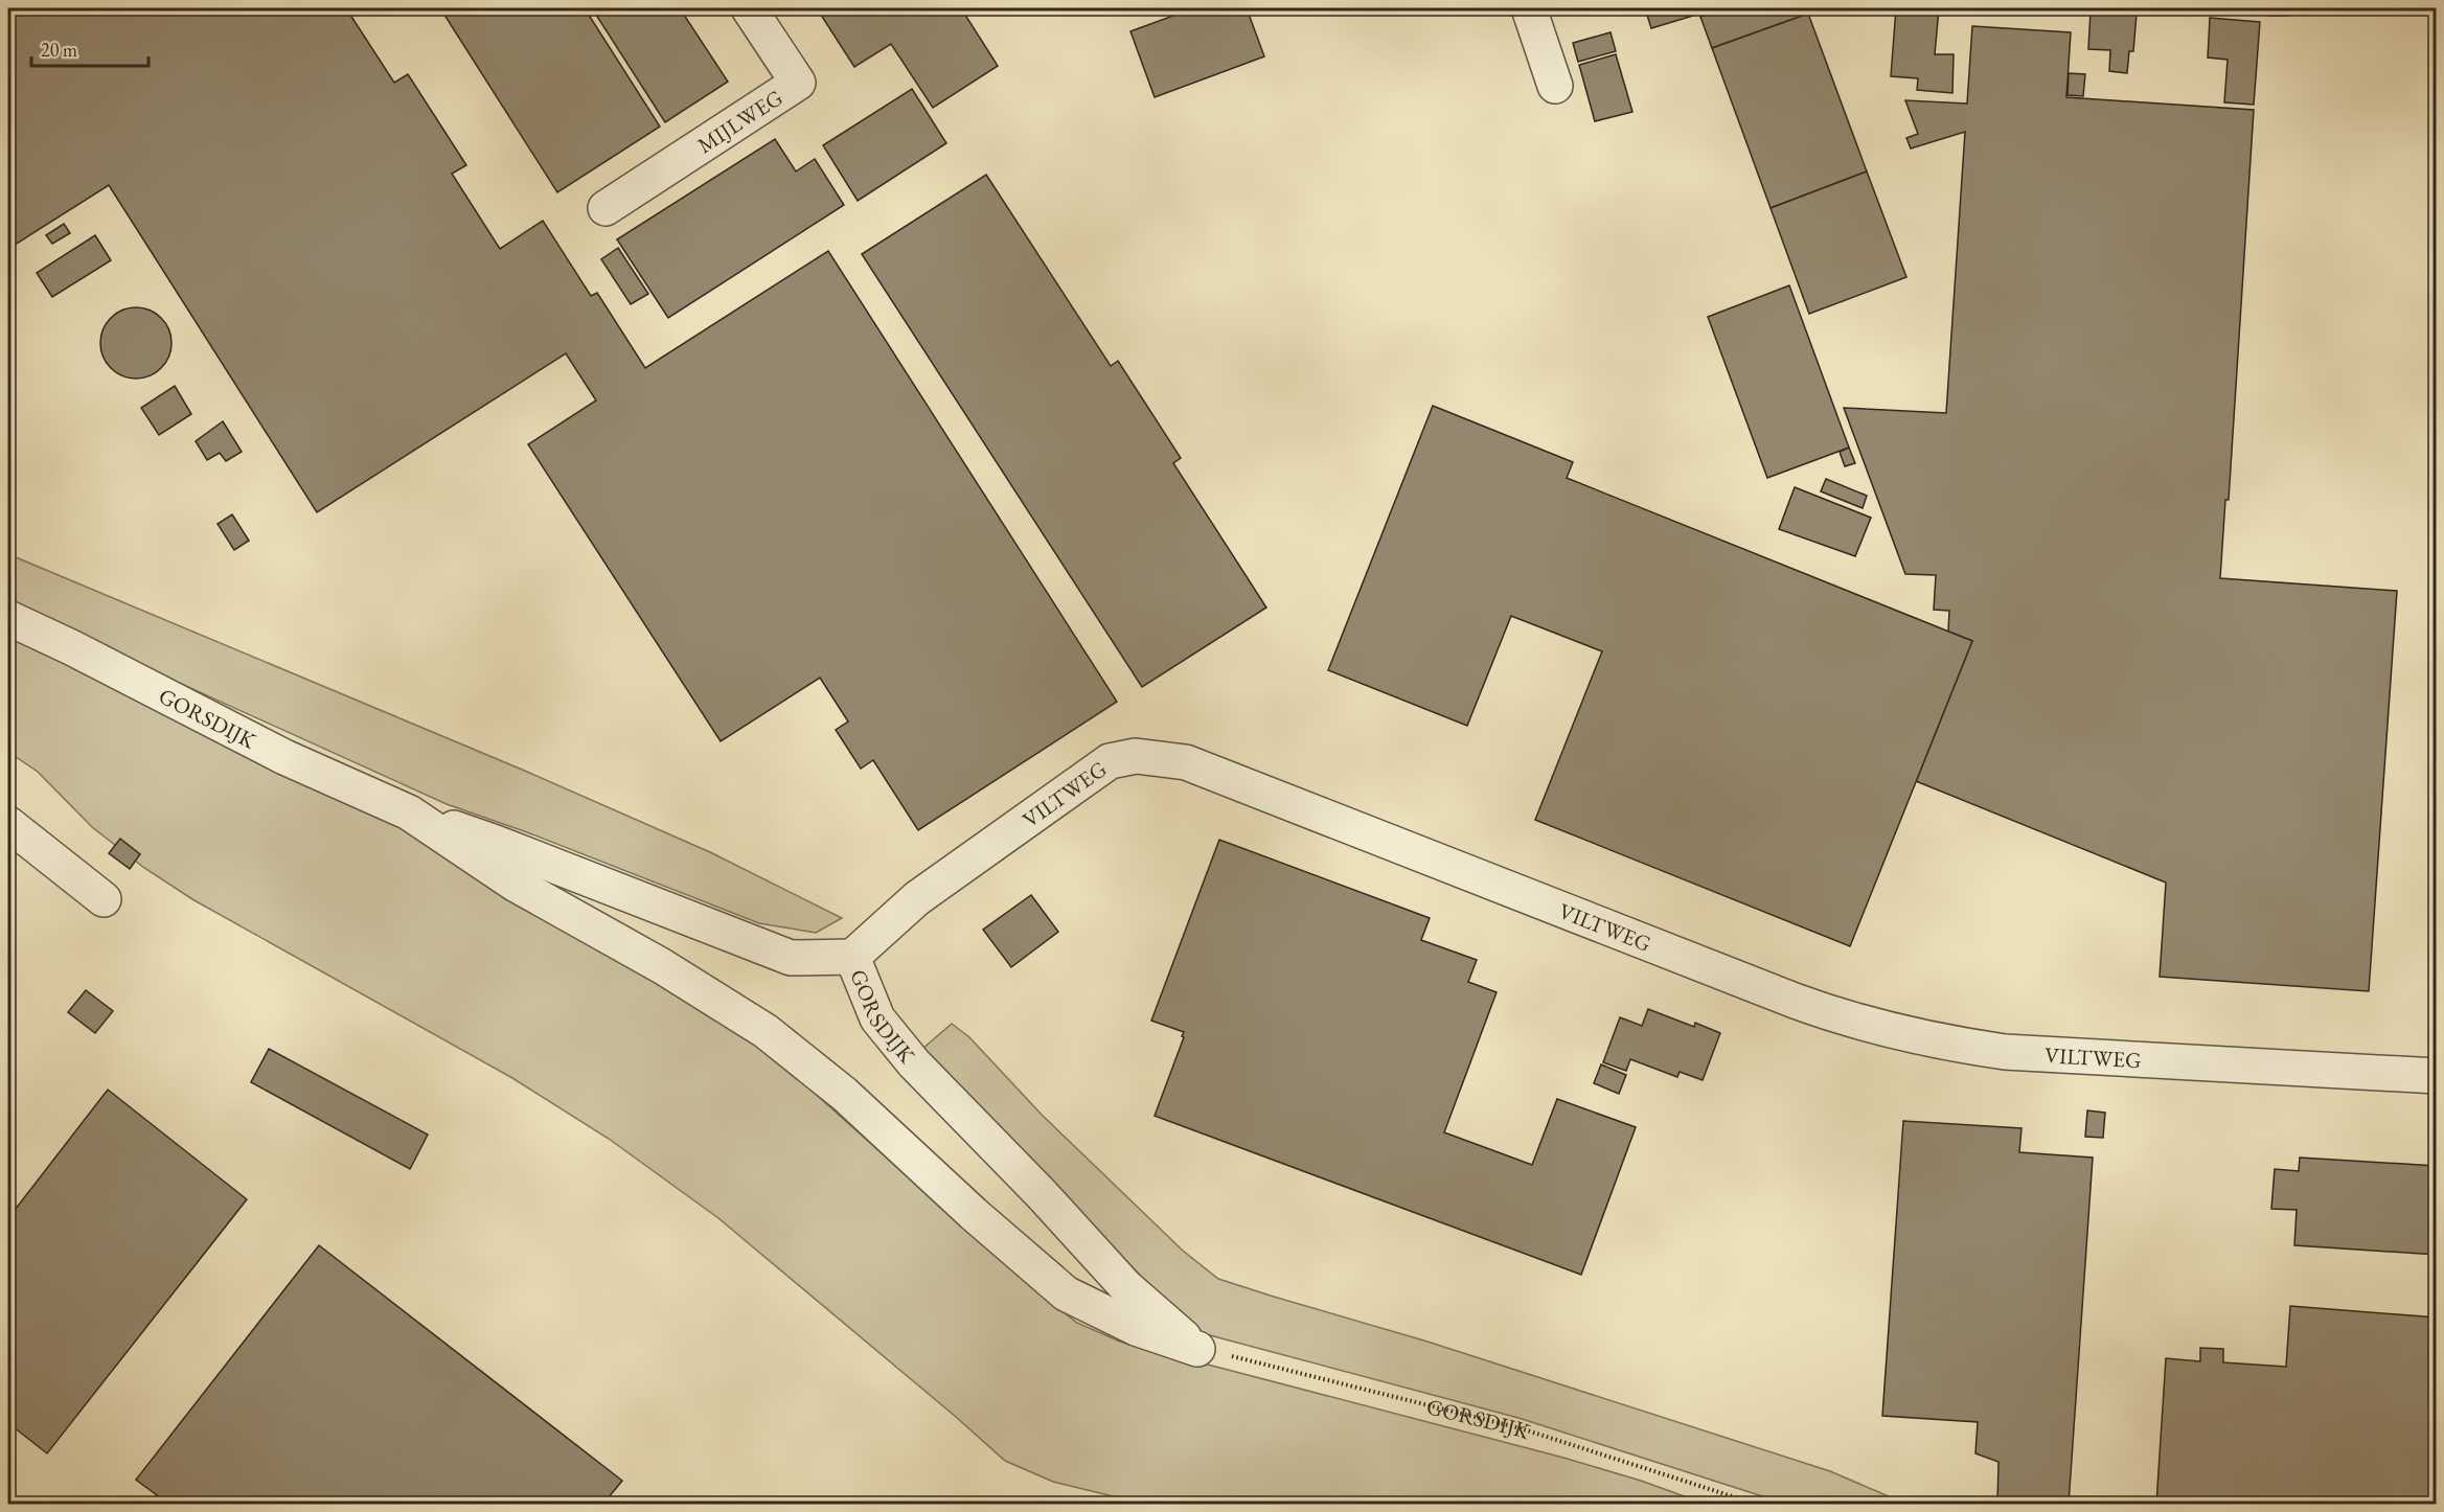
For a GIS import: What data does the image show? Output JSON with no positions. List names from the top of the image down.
{
  "streets": {
    "street": ["MIJLWEG", "GORSDIJK", "VILTWEG"]
  },
  "crossings": [
    ["GORSDIJK", "VILTWEG"]
  ],
  "scale_bar": "20 m"
}
